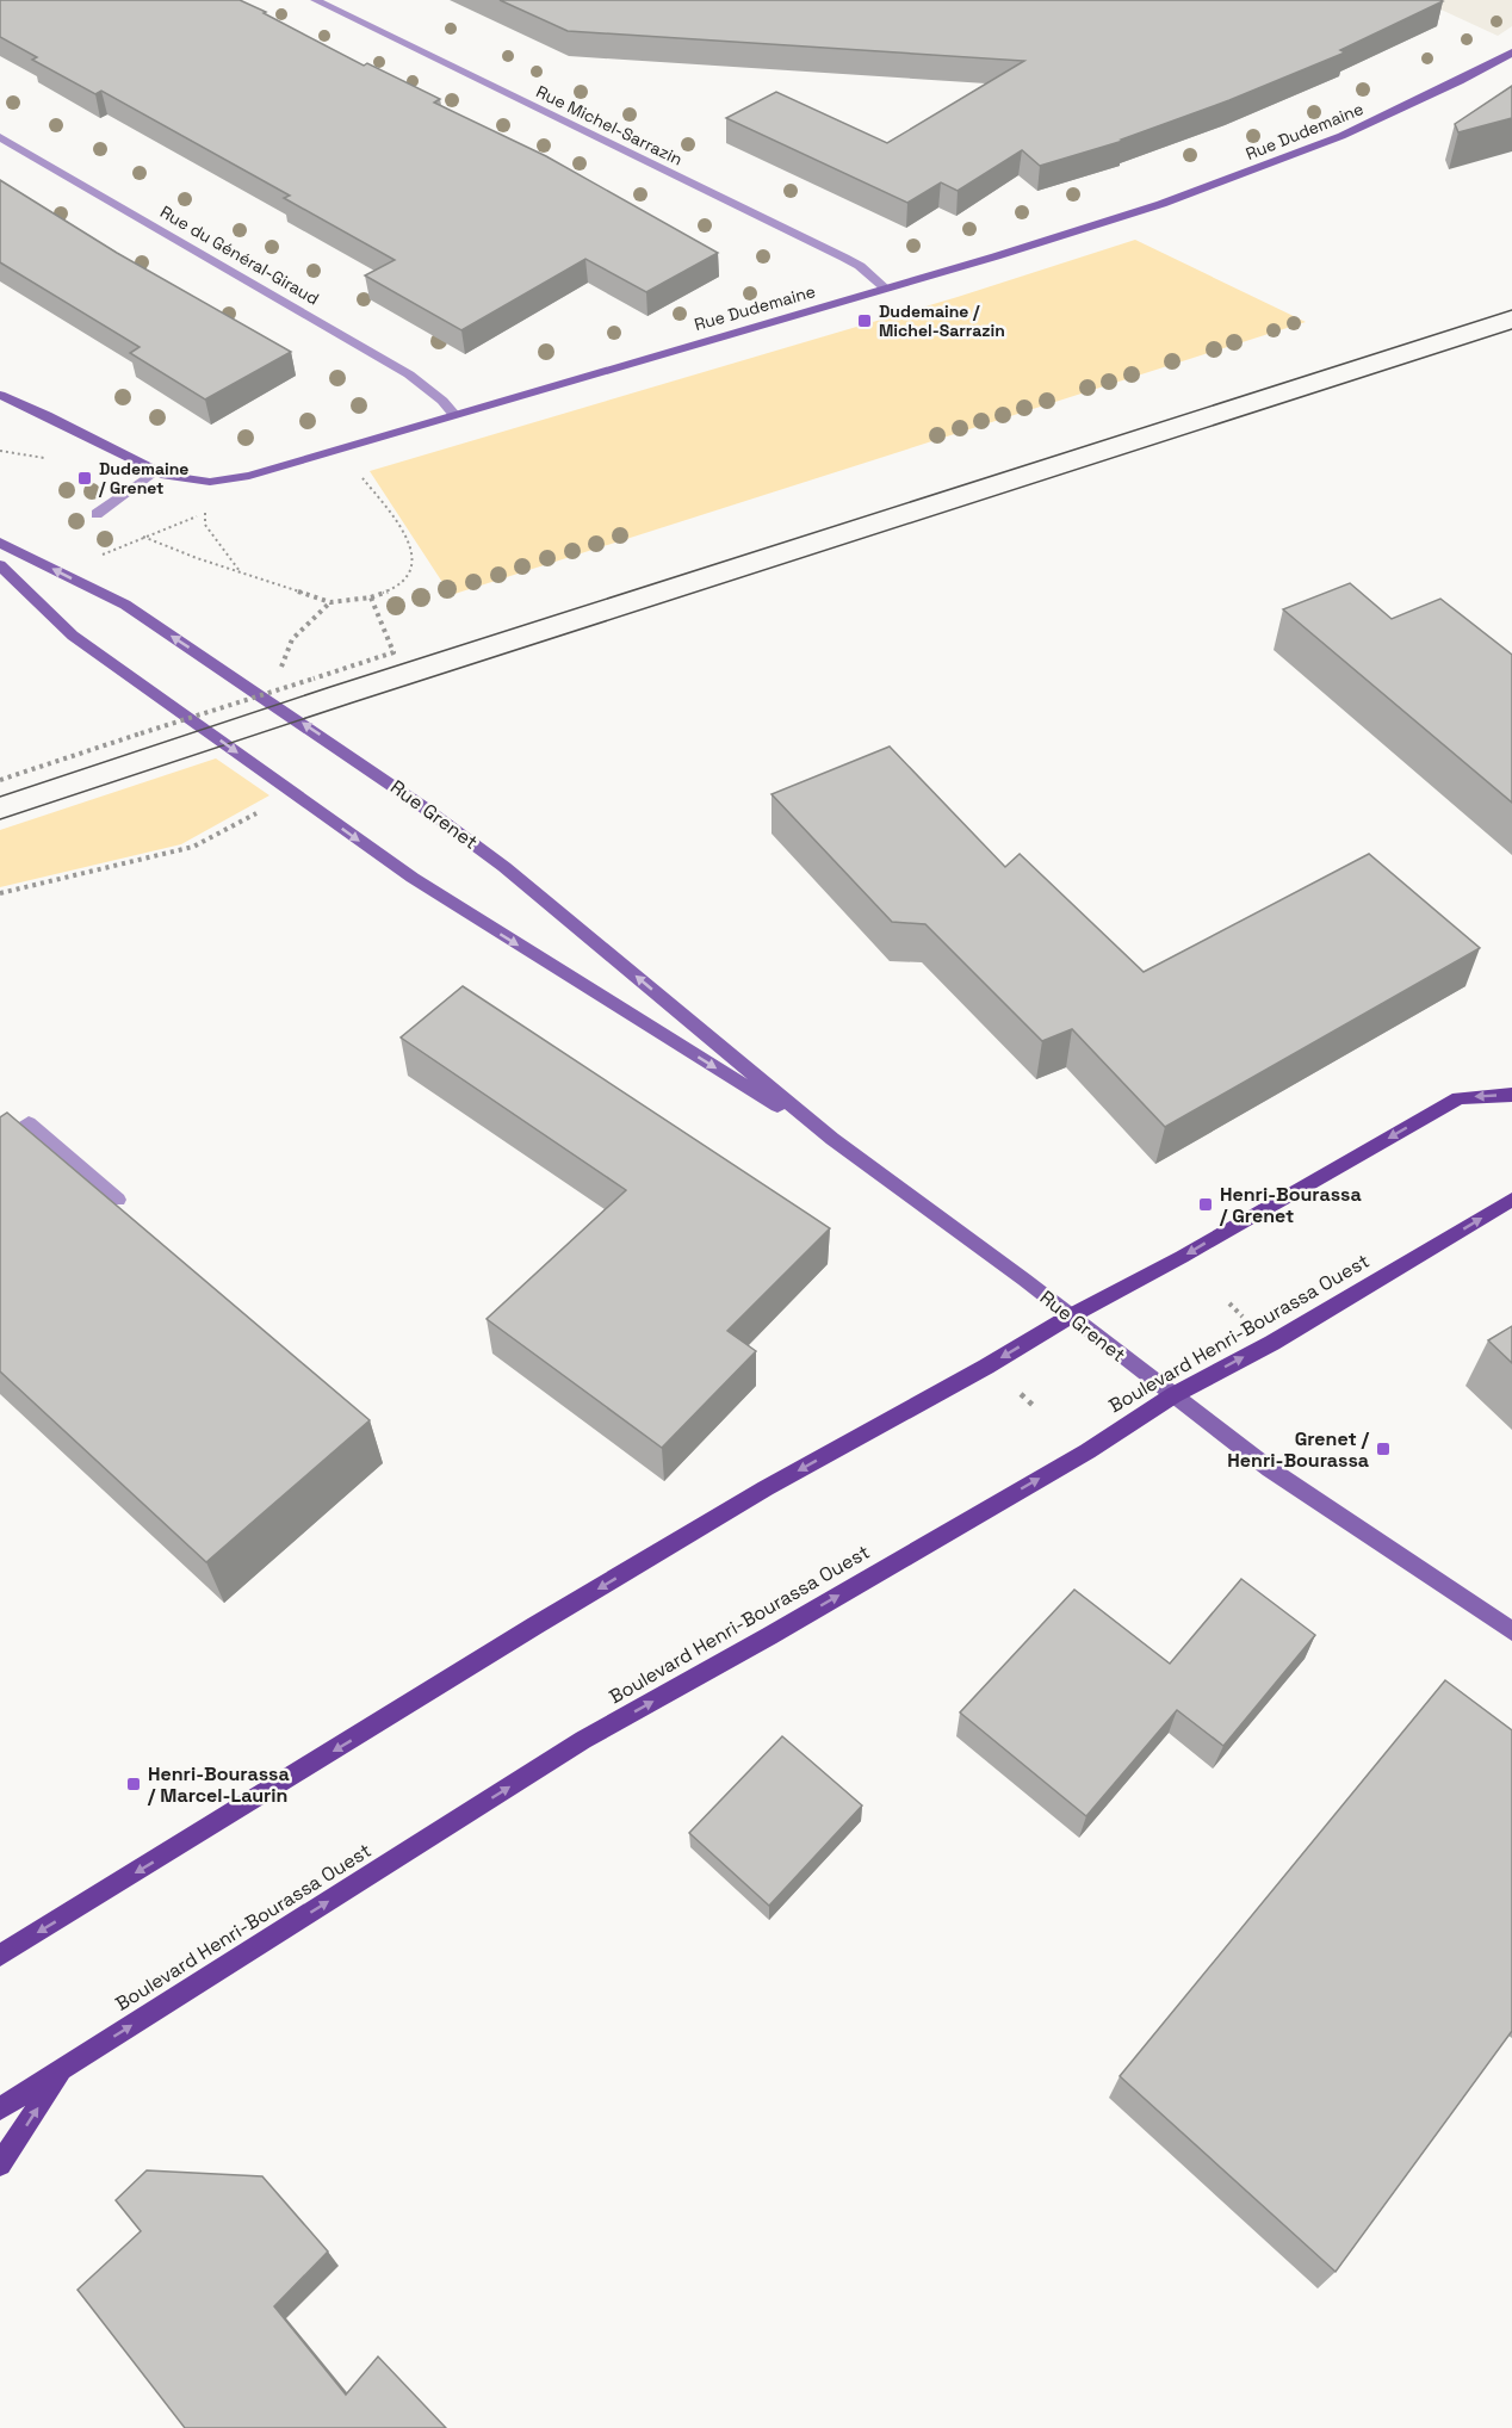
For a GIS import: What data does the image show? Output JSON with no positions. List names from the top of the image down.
{
  "streets": {
    "main road": ["Boulevard Henri-Bourassa Ouest"],
    "street": [
      "Rue Michel-Sarrazin",
      "Rue Dudemaine",
      "Rue du Général-Giraud",
      "Rue Grenet"
    ]
  },
  "crossings": [
    ["Rue Michel-Sarrazin", "Rue Dudemaine"],
    ["Rue Dudemaine", "Rue du Général-Giraud"],
    ["Rue Grenet", "Boulevard Henri-Bourassa Ouest"]
  ],
  "places": {
    "transit": [
      "Dudemaine / Michel-Sarrazin",
      "Dudemaine / Grenet",
      "Henri-Bourassa / Grenet",
      "Grenet / Henri-Bourassa",
      "Henri-Bourassa / Marcel-Laurin"
    ]
  }
}
